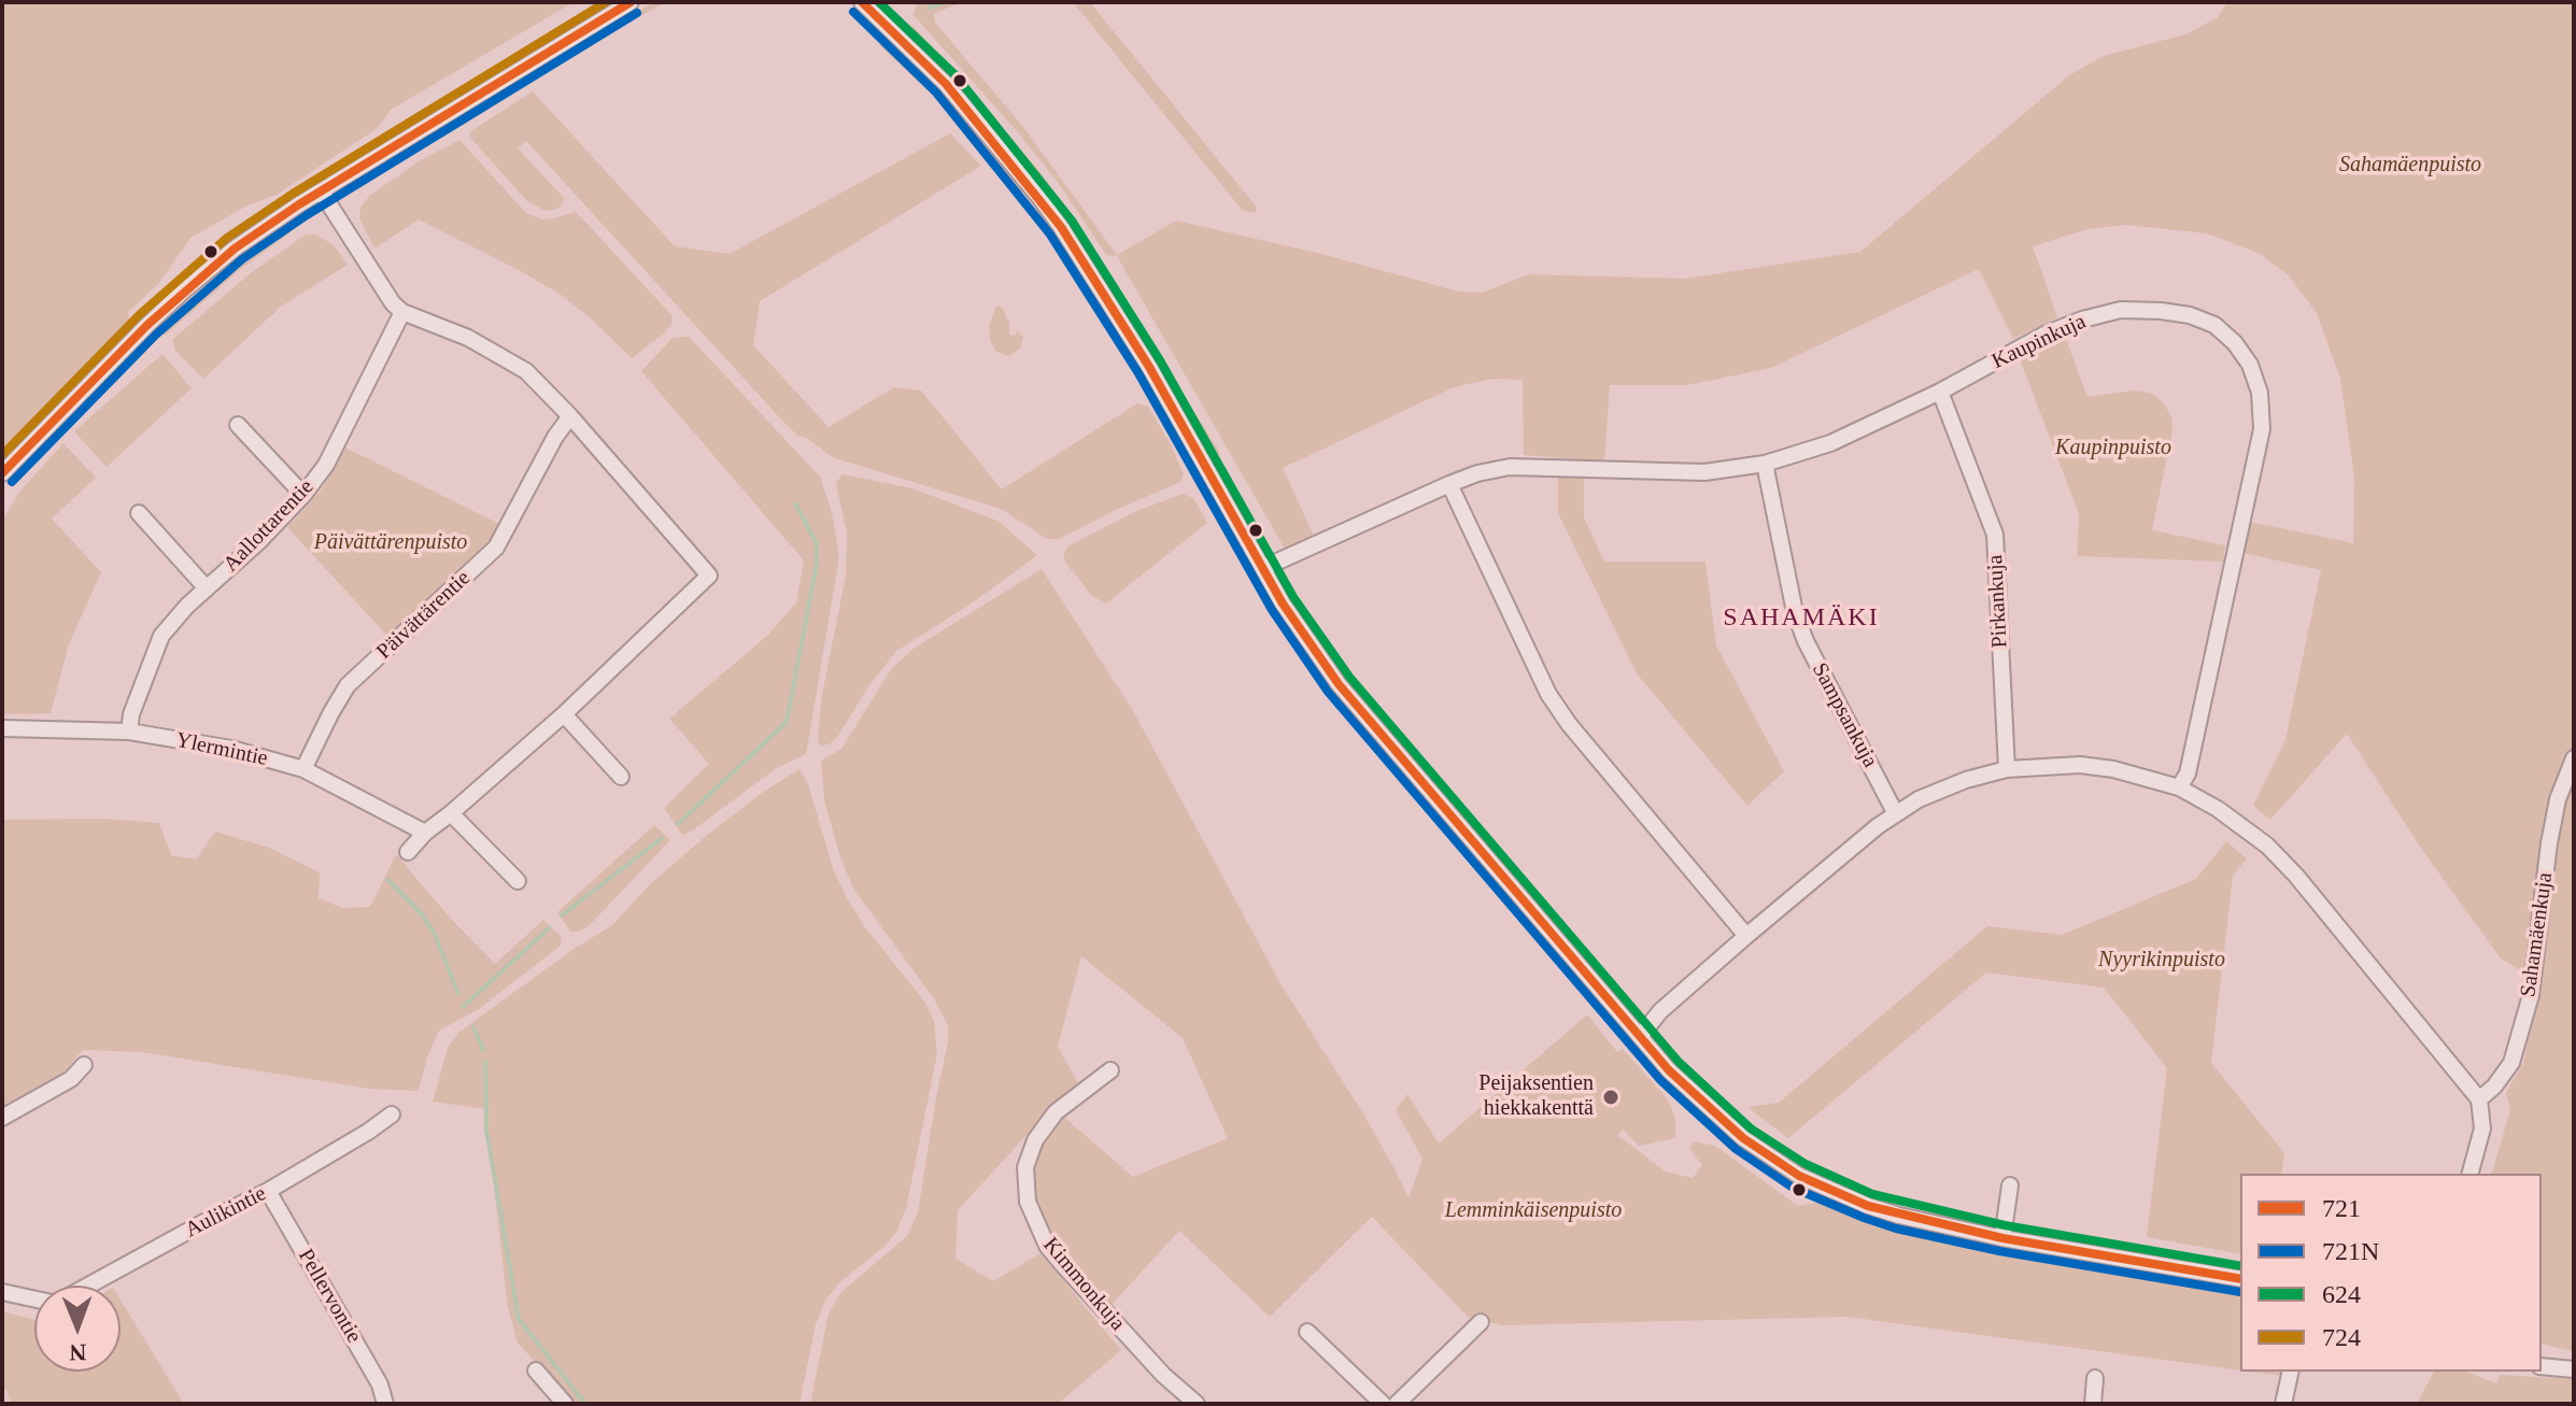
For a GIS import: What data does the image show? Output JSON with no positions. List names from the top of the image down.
{
  "streets": {
    "street": [
      "Kaupinkuja",
      "Aallottarentie",
      "Pirkankuja",
      "Päivättärentie",
      "Sampsankuja",
      "Ylermintie",
      "Sahamäenkuja",
      "Aulikintie",
      "Kimmonkuja",
      "Pellervontie"
    ]
  },
  "crossings": [
    ["Kaupinkuja", "Pirkankuja"],
    ["Kaupinkuja", "Sampsankuja"],
    ["Aallottarentie", "Ylermintie"],
    ["Päivättärentie", "Ylermintie"],
    ["Aulikintie", "Pellervontie"]
  ],
  "districts": ["SAHAMÄKI"],
  "parks": [
    "Sahamäenpuisto",
    "Kaupinpuisto",
    "Päivättärenpuisto",
    "Nyyrikinpuisto",
    "Lemminkäisenpuisto"
  ],
  "places": ["Peijaksentien hiekkakenttä"],
  "lines": [
    "transit line 721",
    "transit line 624",
    "transit line 724",
    "transit line 721N"
  ],
  "legend": [
    "721",
    "721N",
    "624",
    "724"
  ],
  "north": "bottom"
}
